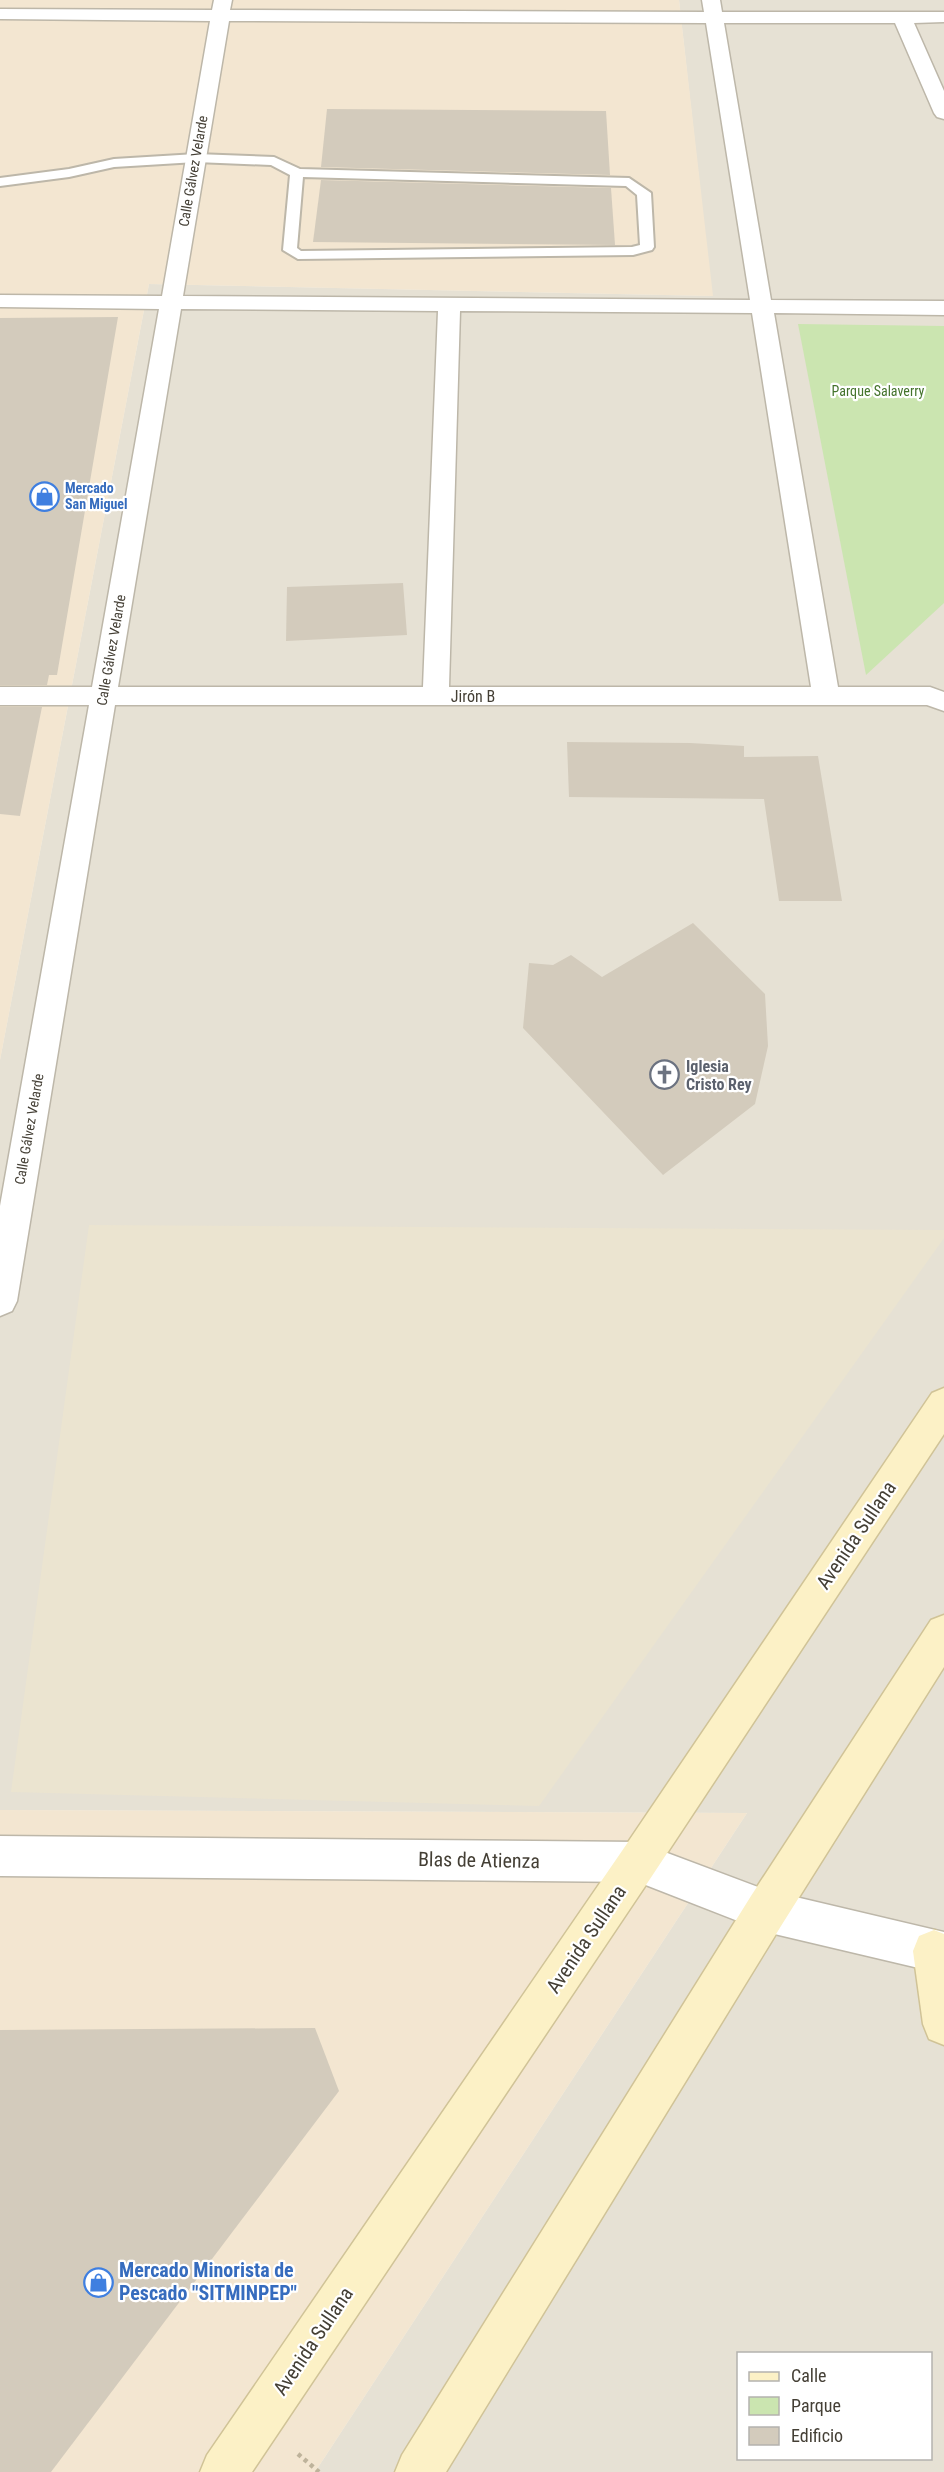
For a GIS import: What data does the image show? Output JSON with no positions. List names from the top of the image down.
{
  "streets": {
    "main road": ["Avenida Sullana"],
    "street": ["Calle Gálvez Velarde", "Jirón B", "Blas de Atienza"]
  },
  "crossings": [
    ["Calle Gálvez Velarde", "Jirón B"],
    ["Avenida Sullana", "Blas de Atienza"]
  ],
  "parks": ["Parque Salaverry"],
  "places": {
    "shop": ["Mercado San Miguel", "Mercado Minorista de Pescado \"SITMINPEP\""],
    "church": ["Iglesia Cristo Rey"]
  },
  "legend": ["Calle", "Parque", "Edificio"]
}
